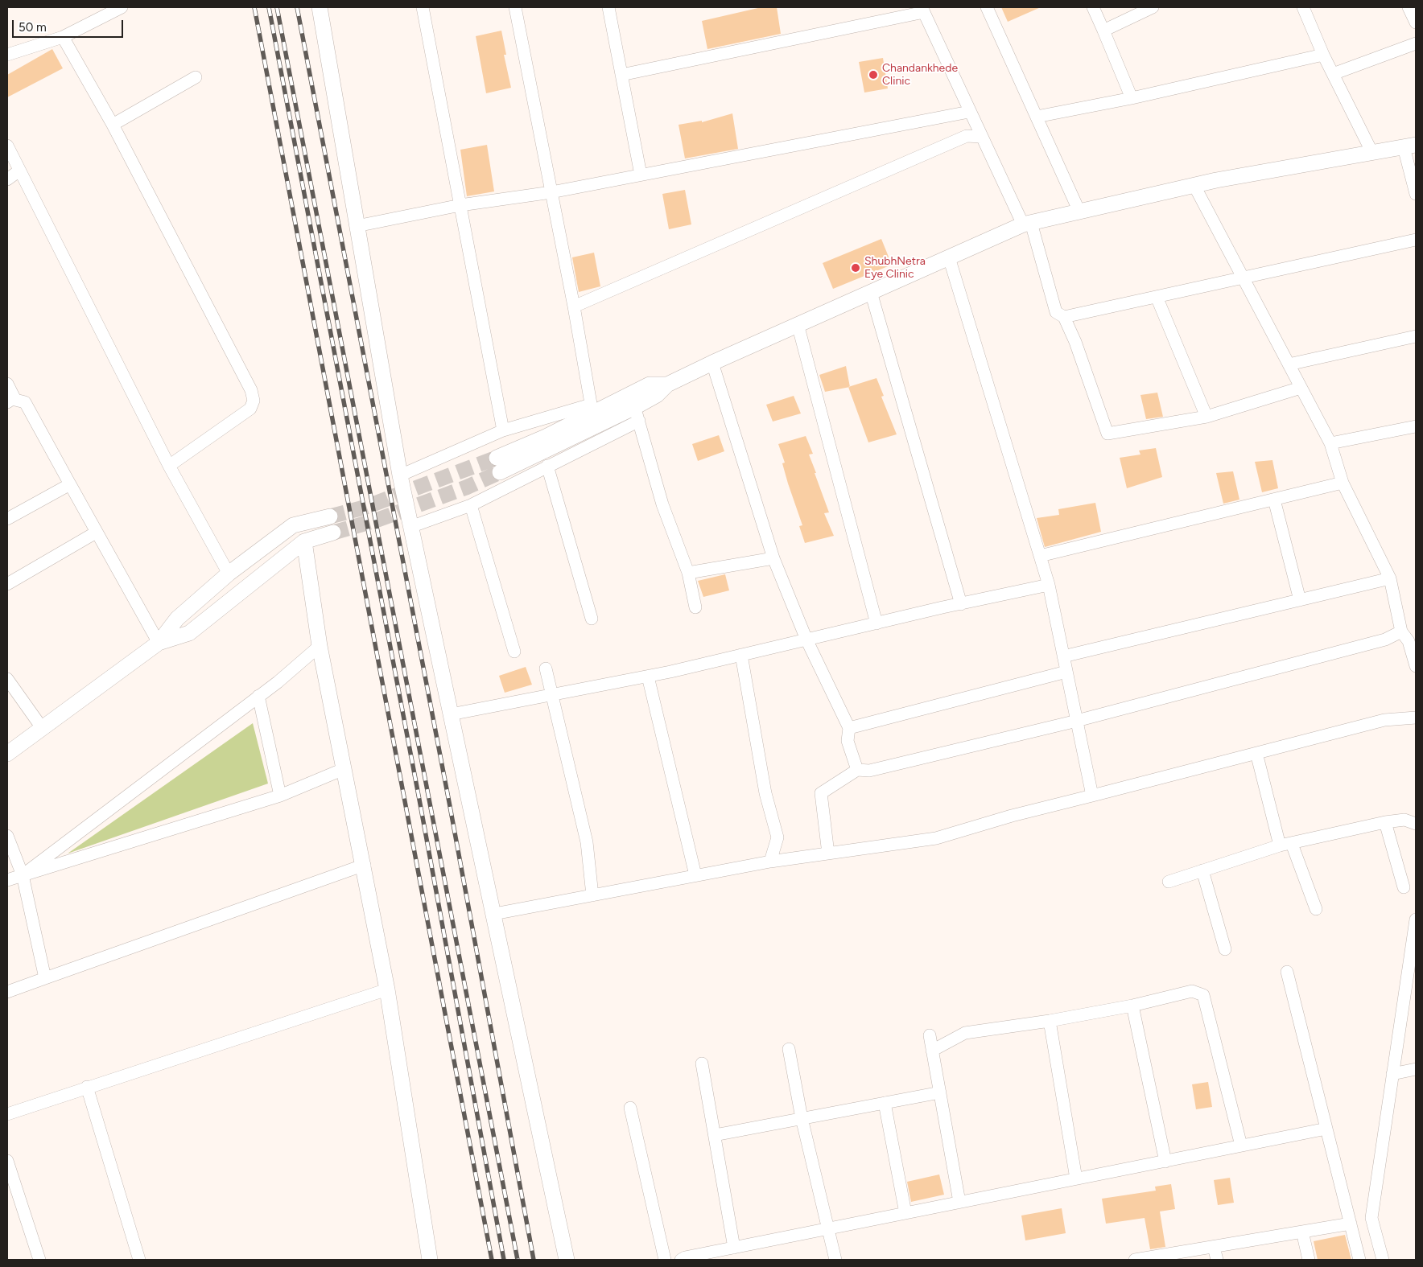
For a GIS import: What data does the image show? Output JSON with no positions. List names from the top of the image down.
{
  "places": ["Chandankhede Clinic", "ShubhNetra Eye Clinic"],
  "scale_bar": "50 m"
}
